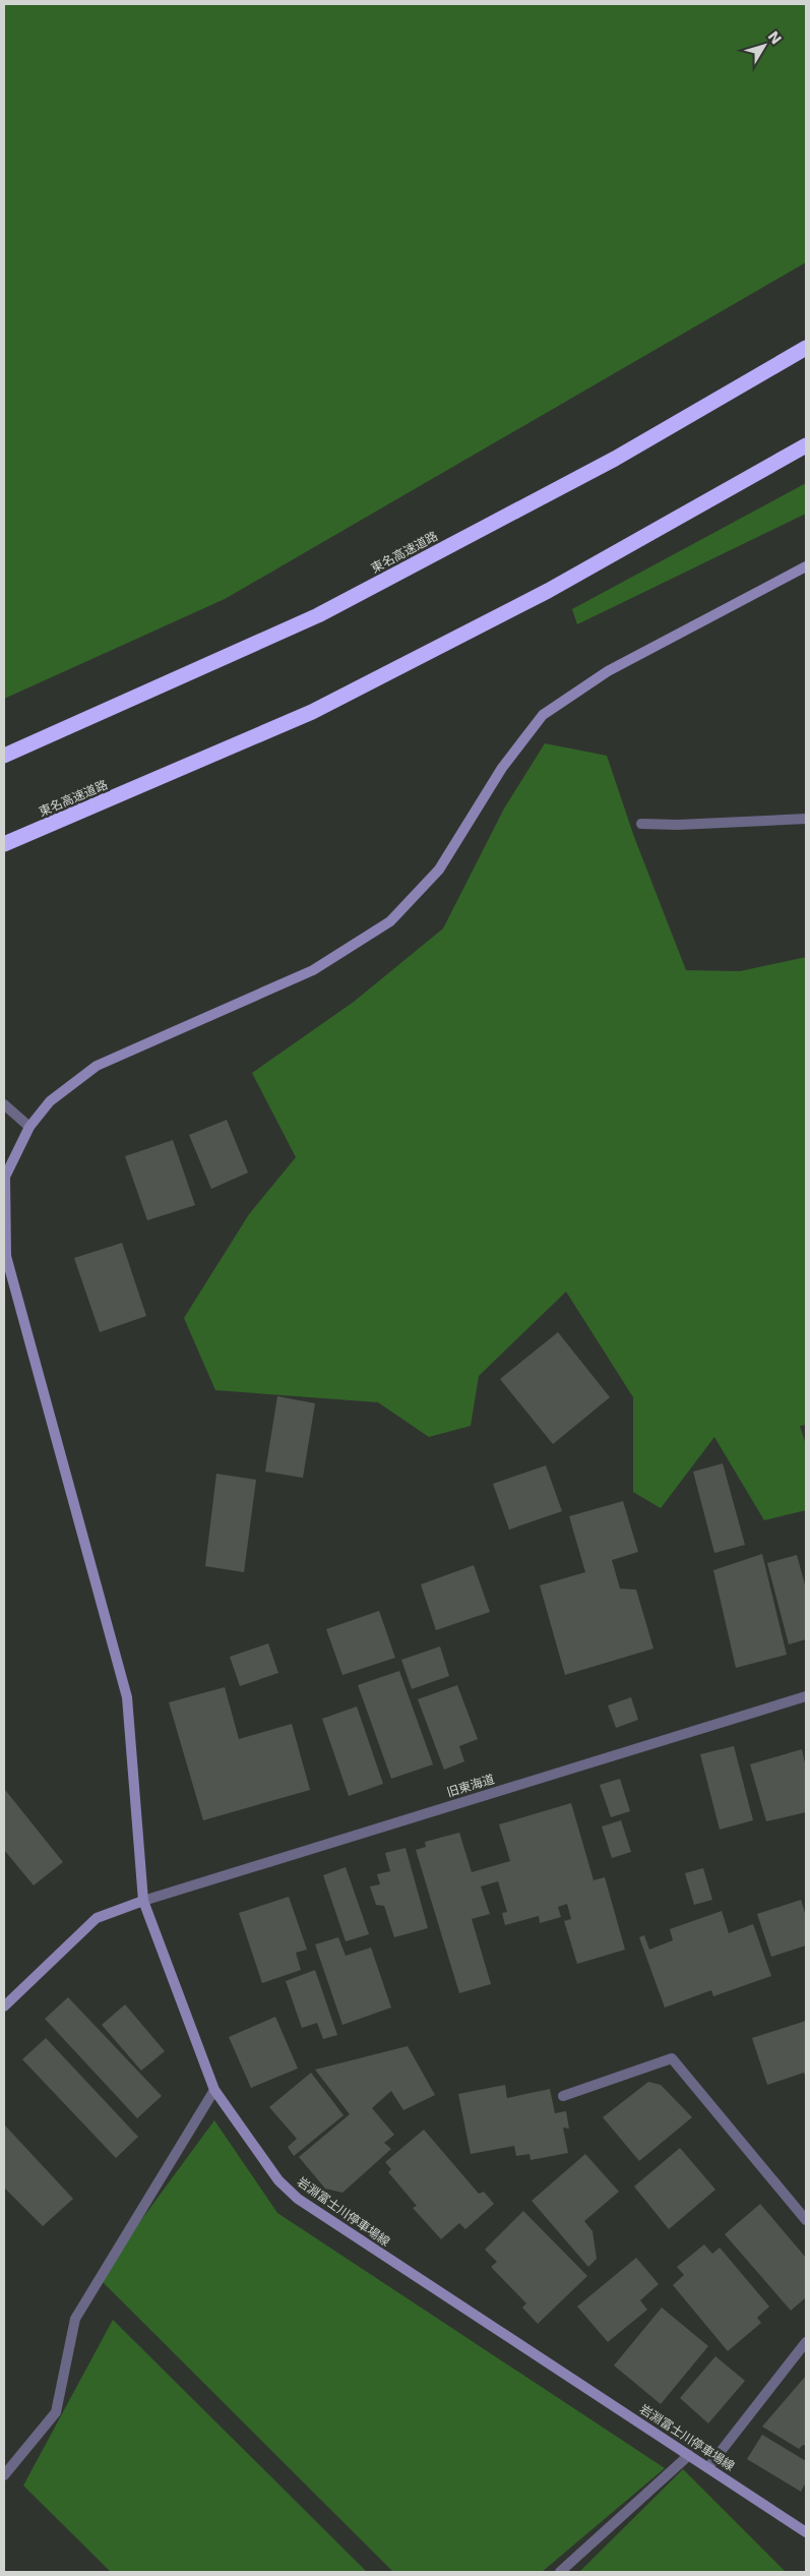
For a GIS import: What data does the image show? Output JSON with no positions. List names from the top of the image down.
{
  "streets": {
    "highway": ["東名高速道路"],
    "street": ["旧東海道", "岩淵富士川停車場線"]
  },
  "crossings": [
    ["旧東海道", "岩淵富士川停車場線"]
  ],
  "north": "top right"
}
